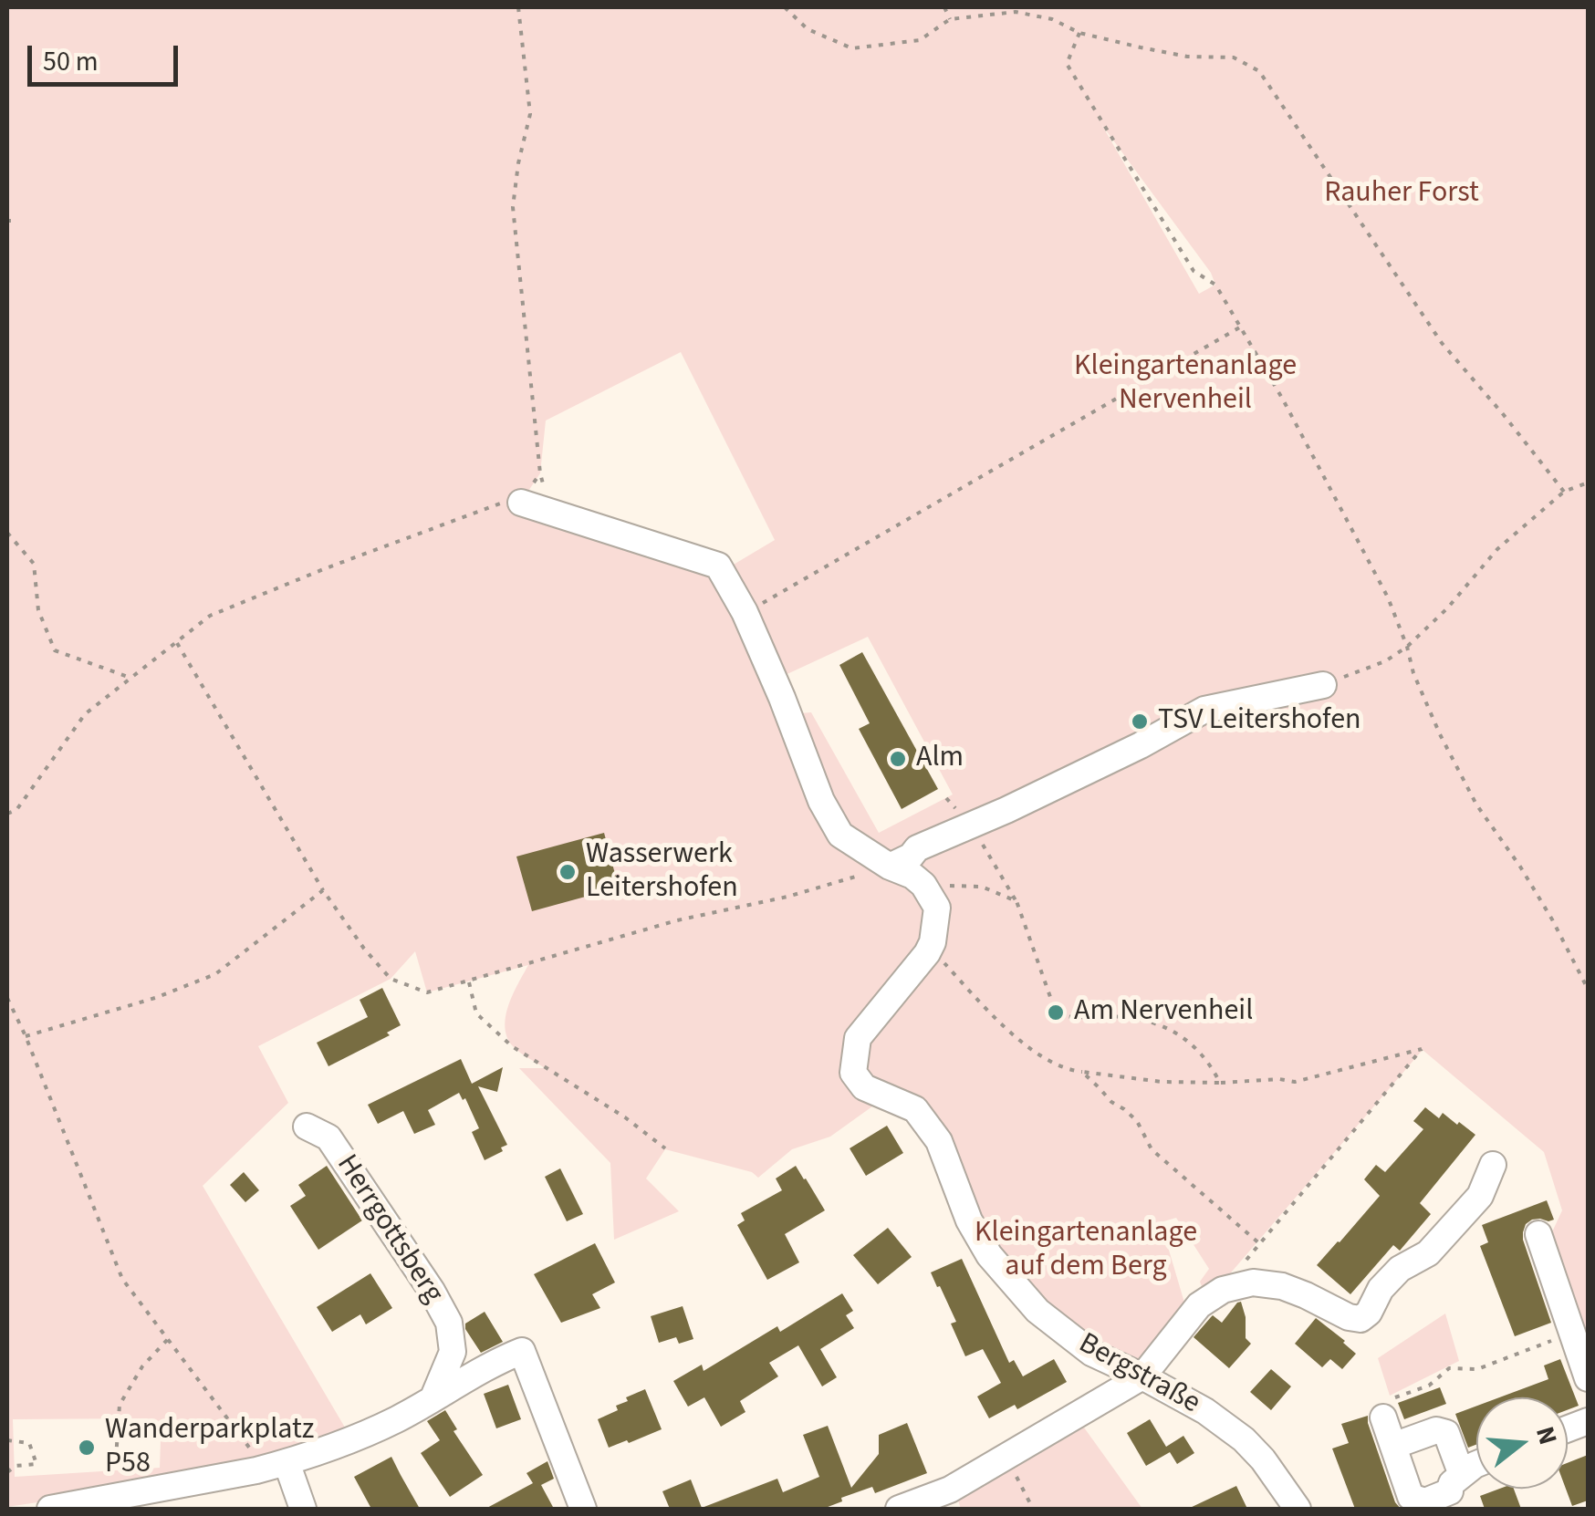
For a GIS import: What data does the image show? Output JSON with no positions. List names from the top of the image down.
{
  "streets": {
    "street": ["Herrgottsberg", "Bergstraße"]
  },
  "parks": ["Rauher Forst", "Kleingartenanlage Nervenheil", "Kleingartenanlage auf dem Berg"],
  "places": [
    "TSV Leitershofen",
    "Alm",
    "Wasserwerk Leitershofen",
    "Am Nervenheil",
    "Wanderparkplatz P58"
  ],
  "scale_bar": "50 m",
  "north": "right"
}
